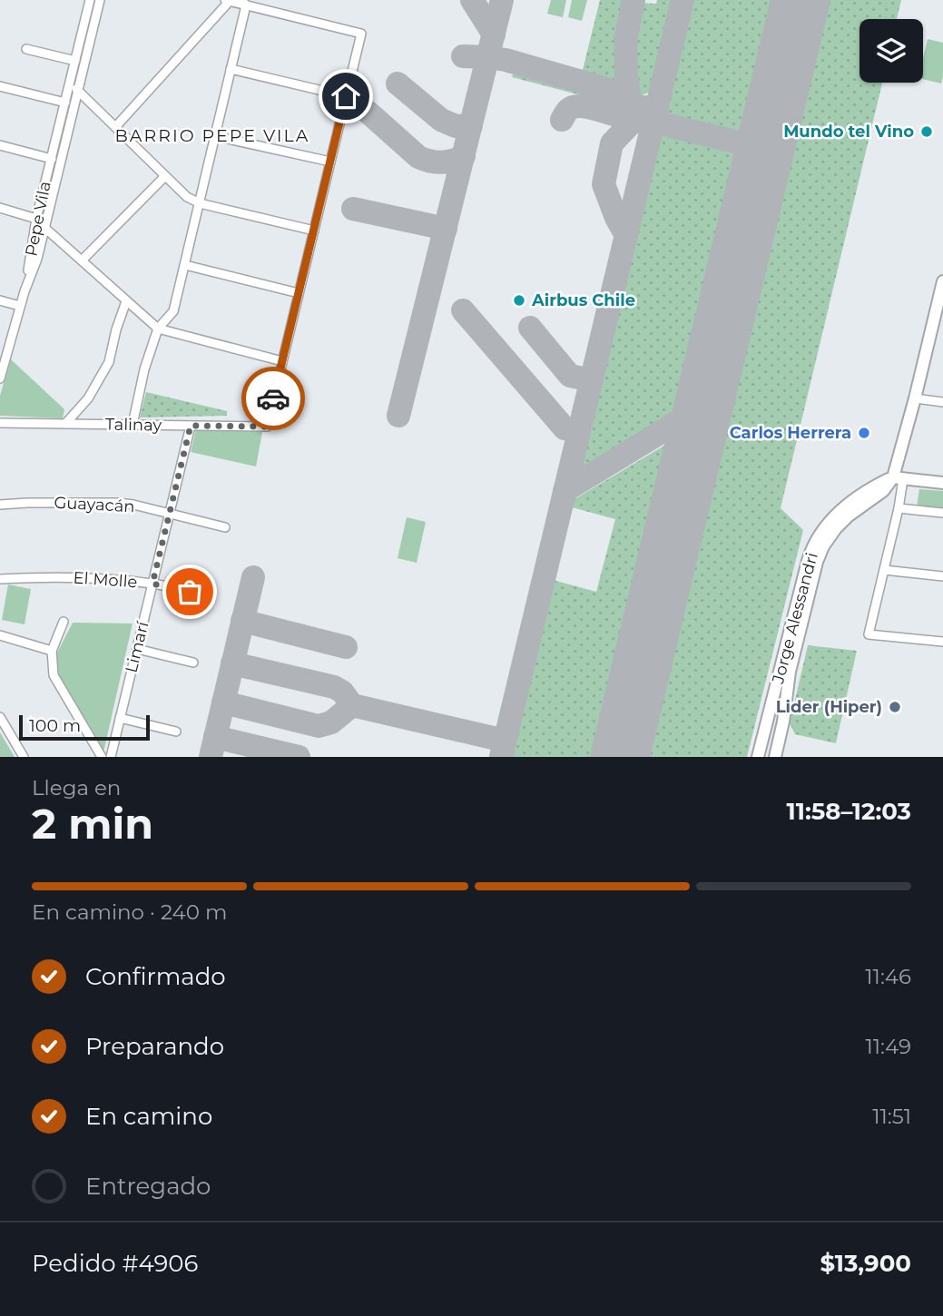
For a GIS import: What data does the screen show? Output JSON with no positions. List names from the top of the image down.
{
  "streets": {
    "main road": ["Jorge Alessandri"],
    "street": [
      "Pepe Vila",
      "Talinay",
      "Guayacán",
      "El Molle",
      "Limarí"
    ]
  },
  "crossings": [
    ["Talinay", "Limarí"],
    ["Guayacán", "Limarí"],
    ["El Molle", "Limarí"]
  ],
  "districts": ["BARRIO PEPE VILA"],
  "places": [
    "Mundo tel Vino",
    "Airbus Chile",
    "Carlos Herrera",
    "Lider (Hiper)"
  ],
  "scale_bar": "100 m",
  "page": {
    "scale": "100 m",
    "heading": ["2 min", "Llega en", "11:58–12:03"],
    "panel": ["Pedido #4906", "$13,900"],
    "bar": "En camino · 240 m",
    "list": [
      ["Confirmado", "11:46"],
      ["Preparando", "11:49"],
      ["En camino", "11:51"],
      "Entregado"
    ]
  }
}
